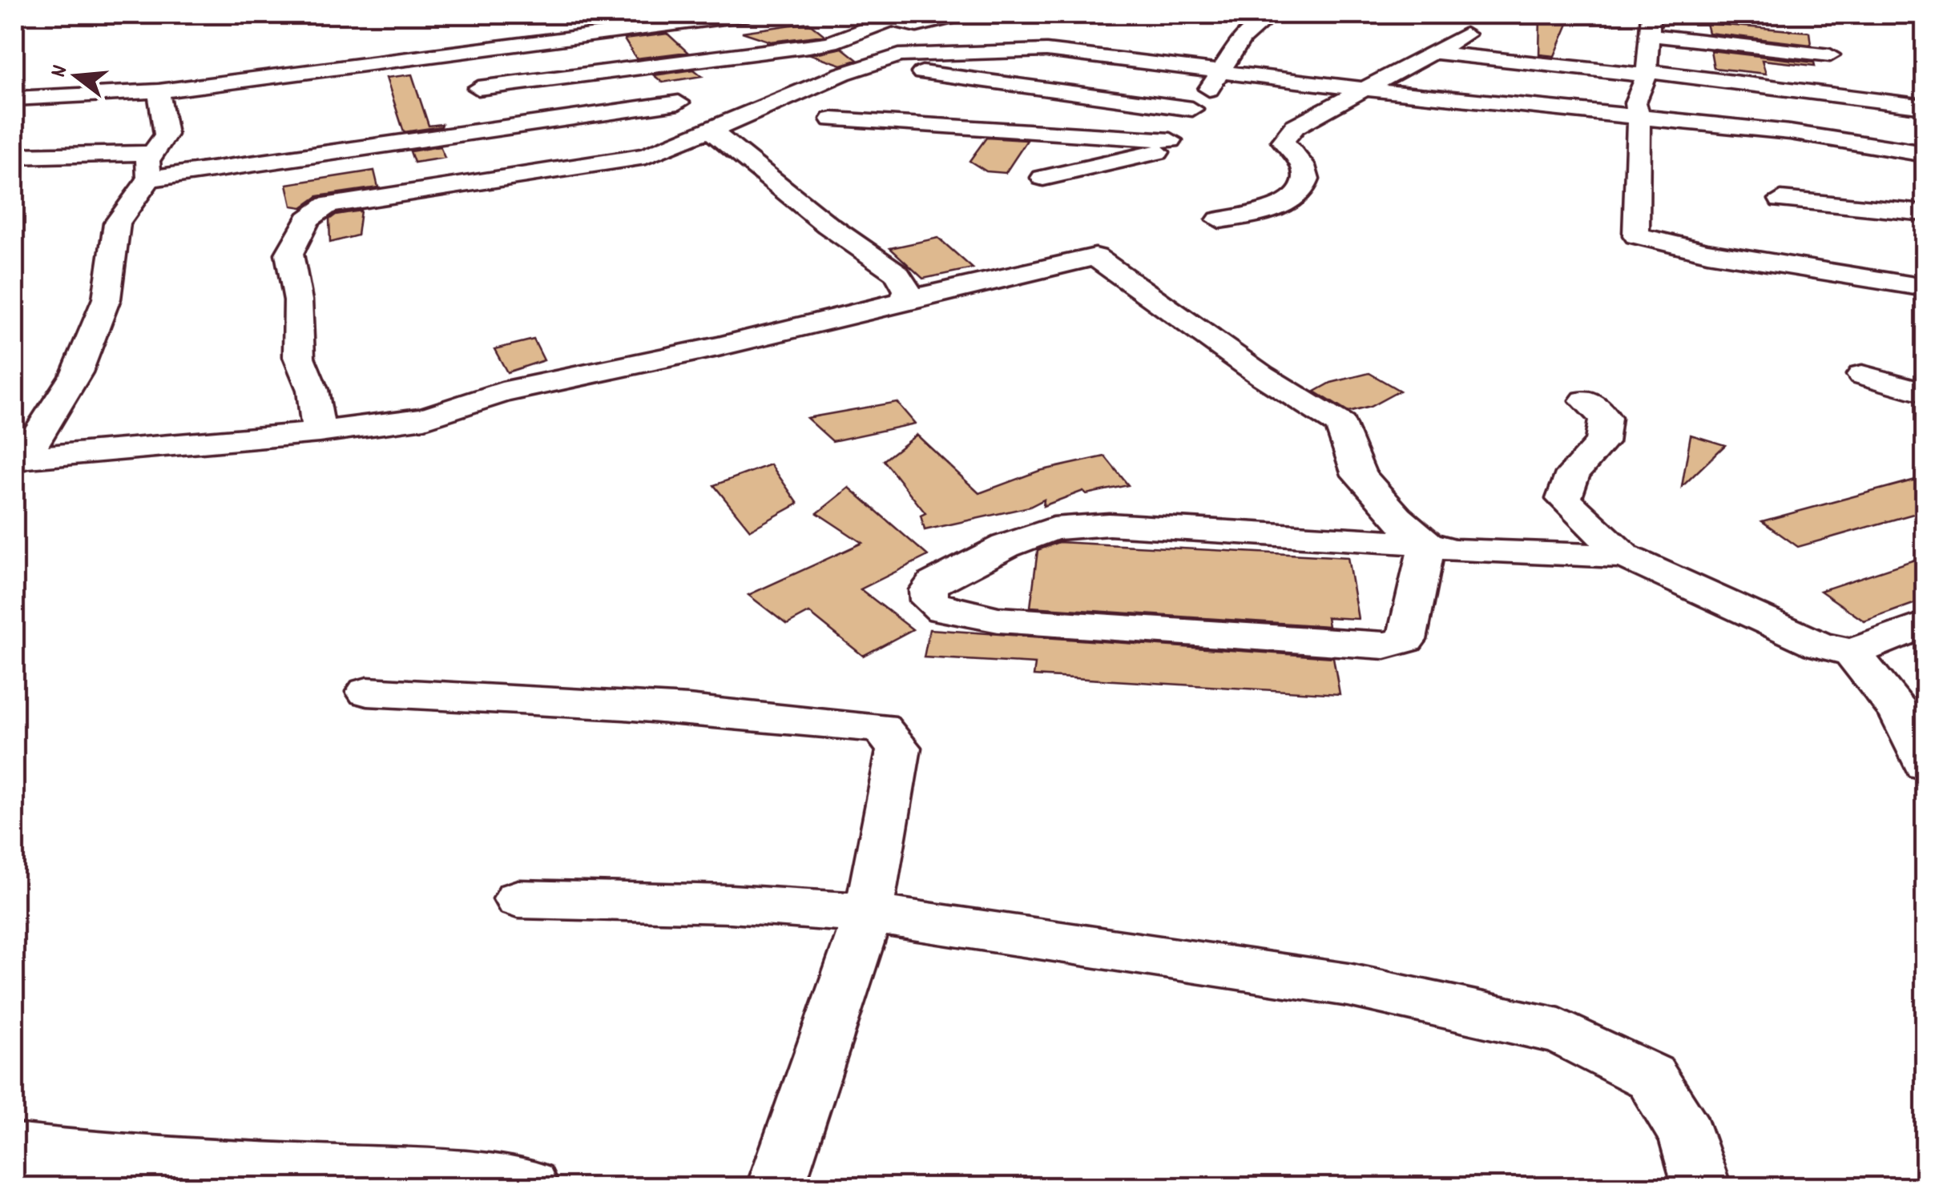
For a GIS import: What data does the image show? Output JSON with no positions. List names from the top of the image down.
{
  "north": "left"
}
